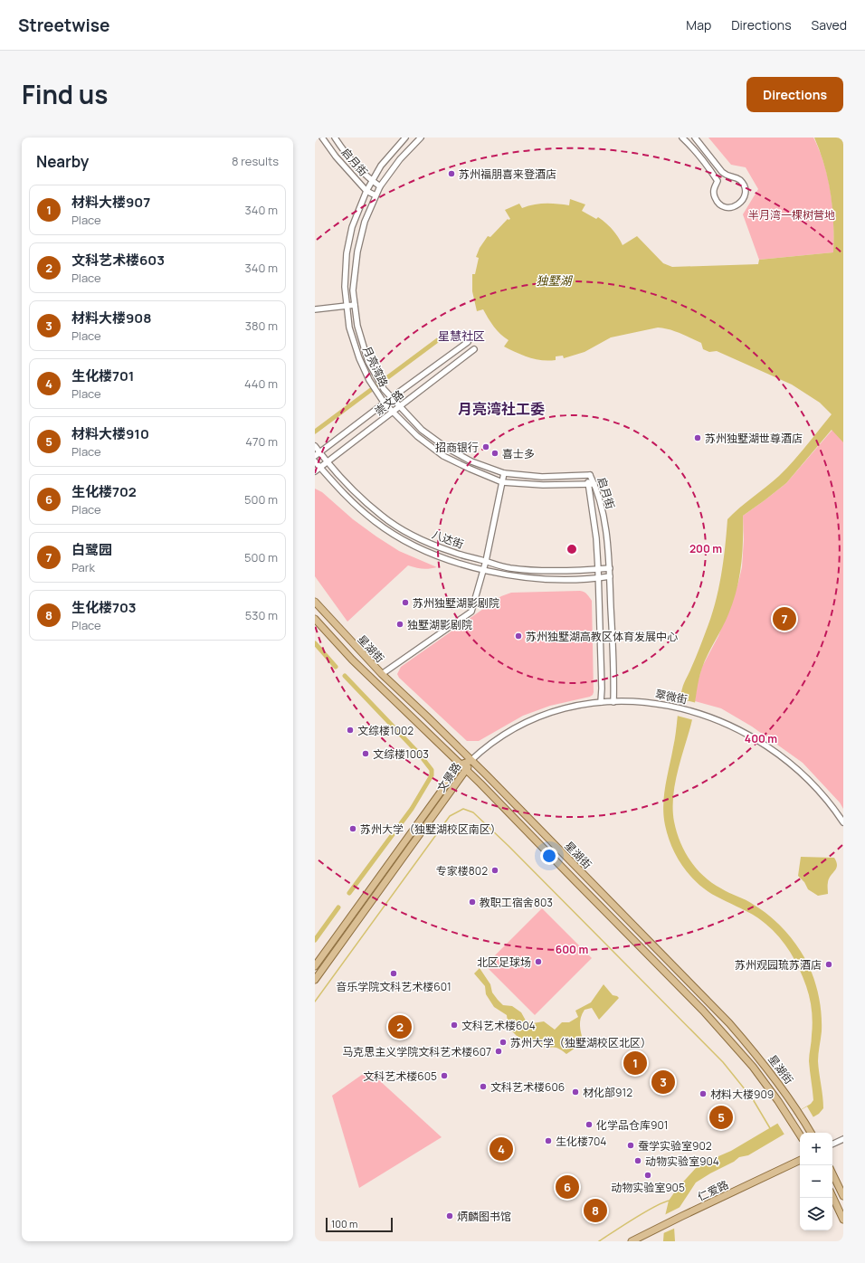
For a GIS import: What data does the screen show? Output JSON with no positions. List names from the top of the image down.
{
  "streets": {
    "main road": ["星湖街", "文景路", "仁爱路"],
    "street": [
      "启月街",
      "月亮湾路",
      "崇文路",
      "八达街",
      "翠微街"
    ]
  },
  "crossings": [
    ["启月街", "月亮湾路"],
    ["启月街", "八达街"],
    ["启月街", "翠微街"],
    ["月亮湾路", "崇文路"],
    ["崇文路", "八达街"],
    ["星湖街", "翠微街"],
    ["星湖街", "文景路"],
    ["翠微街", "文景路"]
  ],
  "districts": ["星慧社区", "月亮湾社工委"],
  "water": ["独墅湖"],
  "parks": ["半月湾一棵树营地"],
  "places": [
    "苏州福朋喜来登酒店",
    "苏州独墅湖世尊酒店",
    "招商银行",
    "喜士多",
    "苏州独墅湖影剧院",
    "独墅湖影剧院",
    "苏州独墅湖高教区体育发展中心",
    "文综楼1002",
    "文综楼1003",
    "苏州大学（独墅湖校区南区）",
    "专家楼802",
    "教职工宿舍803",
    "北区足球场",
    "苏州观园琉苏酒店",
    "音乐学院文科艺术楼601",
    "文科艺术楼604",
    "苏州大学（独墅湖校区北区）",
    "马克思主义学院文科艺术楼607",
    "文科艺术楼605",
    "文科艺术楼606",
    "材化部912",
    "材料大楼909",
    "化学品仓库901",
    "生化楼704",
    "蚕学实验室902",
    "动物实验室904",
    "动物实验室905",
    "炳麟图书馆"
  ],
  "scale_bar": "100 m",
  "page": {
    "header": "Streetwise",
    "nav": ["Map", "Directions", "Saved"],
    "title": "Find us",
    "buttons": "Directions",
    "heading": ["Nearby", "8 results"],
    "list": [
      {
        "mark": "1",
        "name": "材料大楼907",
        "note": "Place",
        "value": "340 m"
      },
      {
        "mark": "2",
        "name": "文科艺术楼603",
        "note": "Place",
        "value": "340 m"
      },
      {
        "mark": "3",
        "name": "材料大楼908",
        "note": "Place",
        "value": "380 m"
      },
      {
        "mark": "4",
        "name": "生化楼701",
        "note": "Place",
        "value": "440 m"
      },
      {
        "mark": "5",
        "name": "材料大楼910",
        "note": "Place",
        "value": "470 m"
      },
      {
        "mark": "6",
        "name": "生化楼702",
        "note": "Place",
        "value": "500 m"
      },
      {
        "mark": "7",
        "name": "白鹭园",
        "note": "Park",
        "value": "500 m"
      },
      {
        "mark": "8",
        "name": "生化楼703",
        "note": "Place",
        "value": "530 m"
      }
    ],
    "pins": [
      "7",
      "2",
      "1",
      "3",
      "5",
      "4",
      "6",
      "8"
    ],
    "map_buttons": ["+", "−"],
    "scale": "100 m"
  },
  "rings": ["200 m", "400 m", "600 m"]
}
